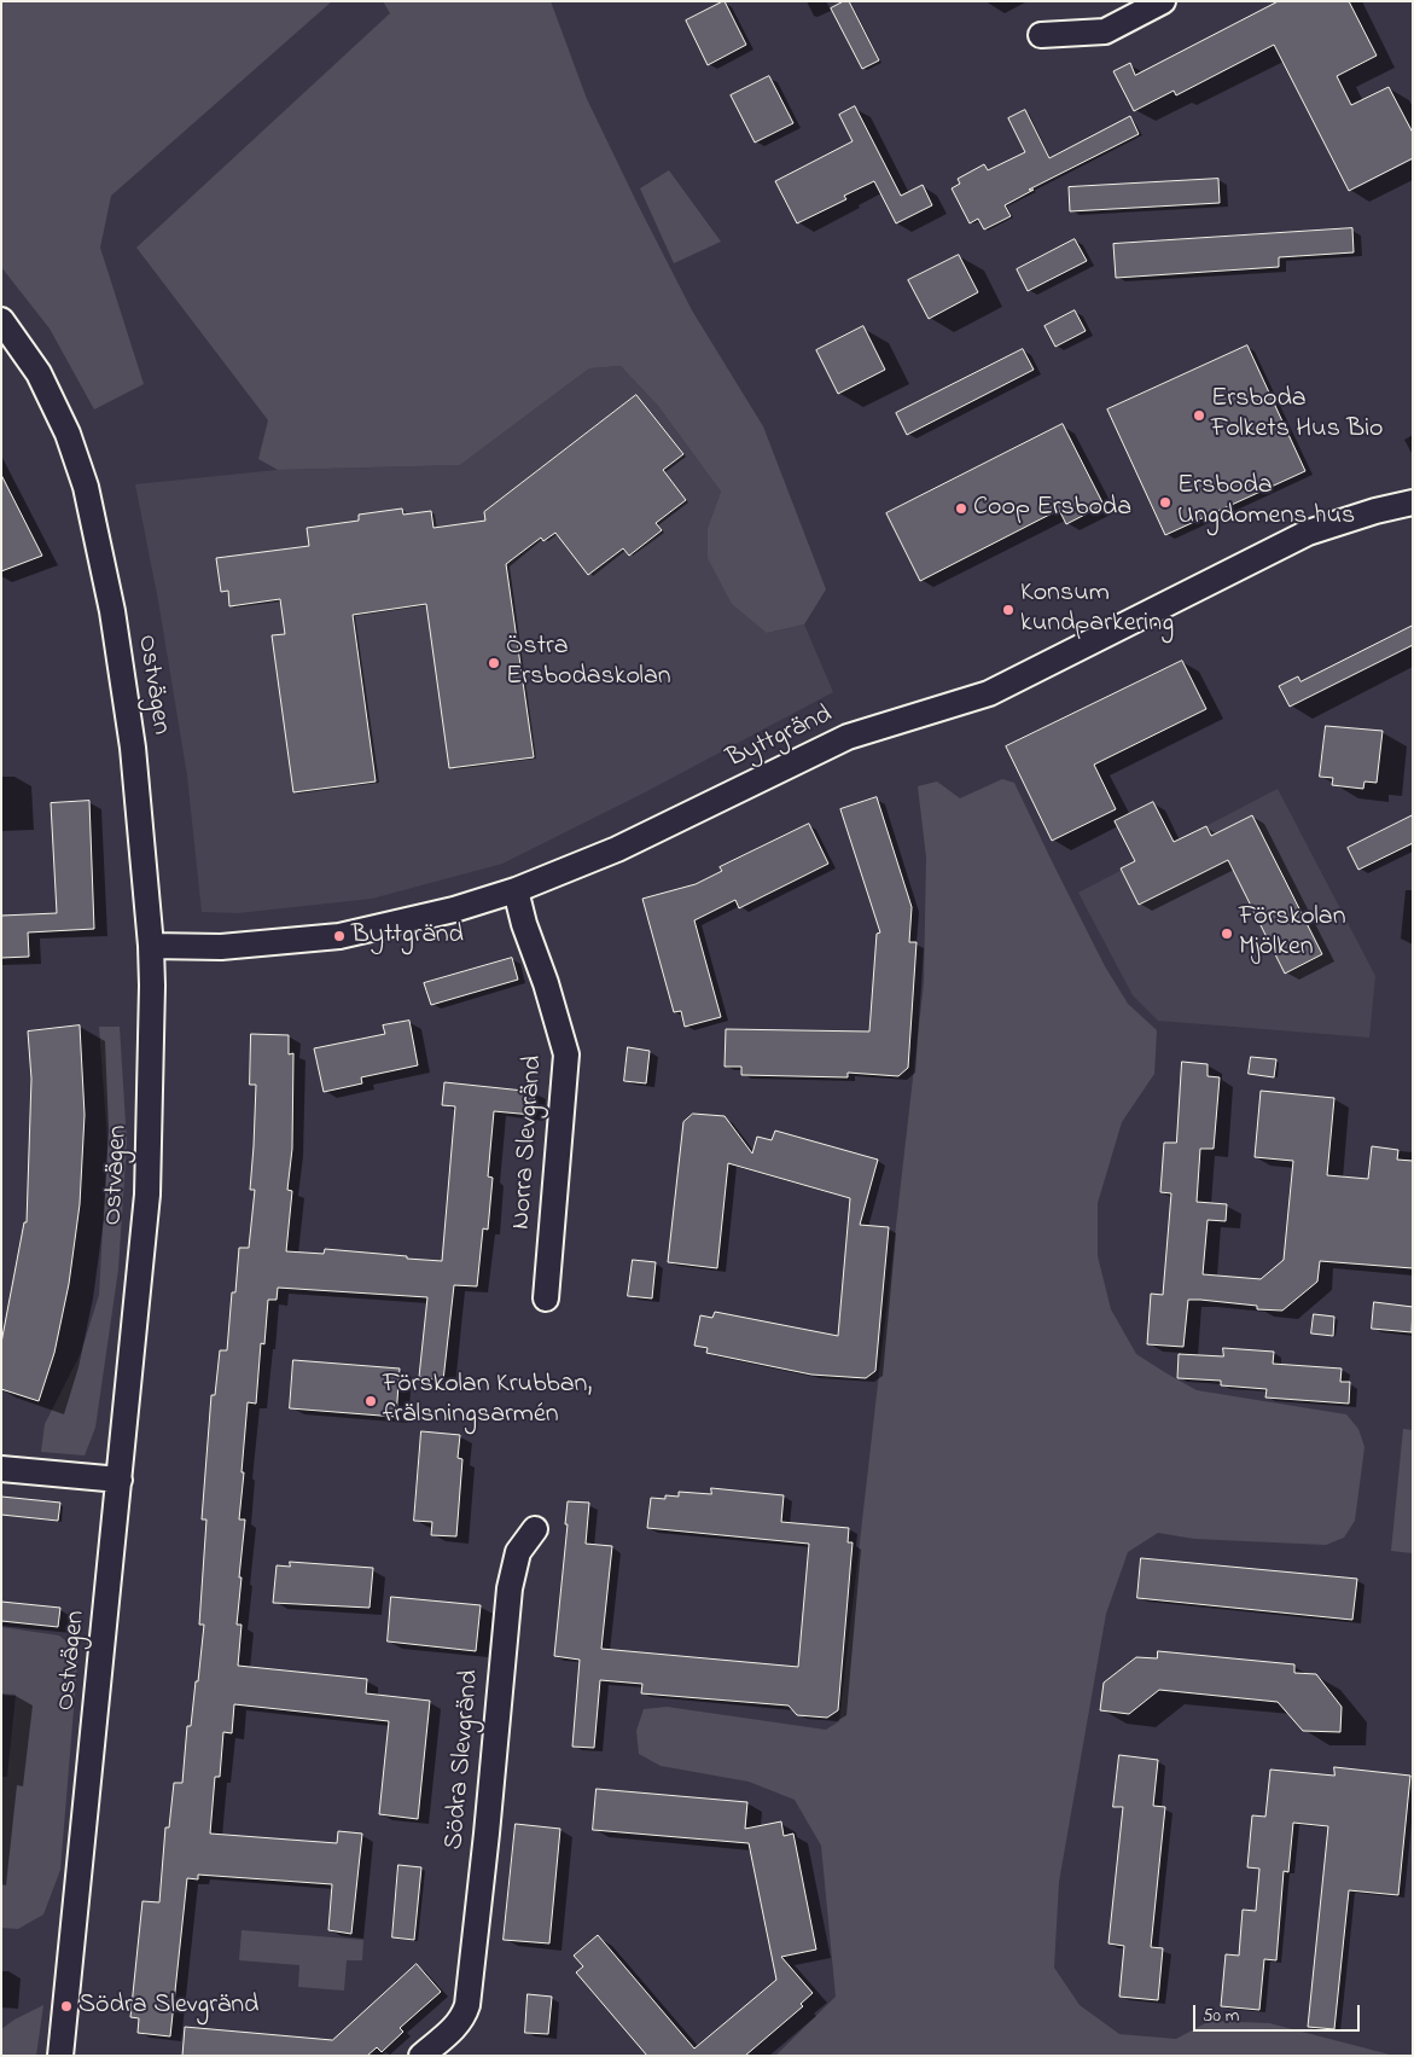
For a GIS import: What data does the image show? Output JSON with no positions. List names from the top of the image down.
{
  "streets": {
    "street": [
      "Ostvägen",
      "Byttgränd",
      "Norra Slevgränd",
      "Södra Slevgränd"
    ]
  },
  "crossings": [
    ["Ostvägen", "Byttgränd"],
    ["Byttgränd", "Norra Slevgränd"]
  ],
  "places": [
    "Ersboda Folkets Hus Bio",
    "Ersboda Ungdomens hus",
    "Coop Ersboda",
    "Konsum kundparkering",
    "Östra Ersbodaskolan",
    "Förskolan Mjölken",
    "Byttgränd",
    "Förskolan Krubban, frälsningsarmén",
    "Södra Slevgränd"
  ],
  "scale_bar": "50 m"
}
